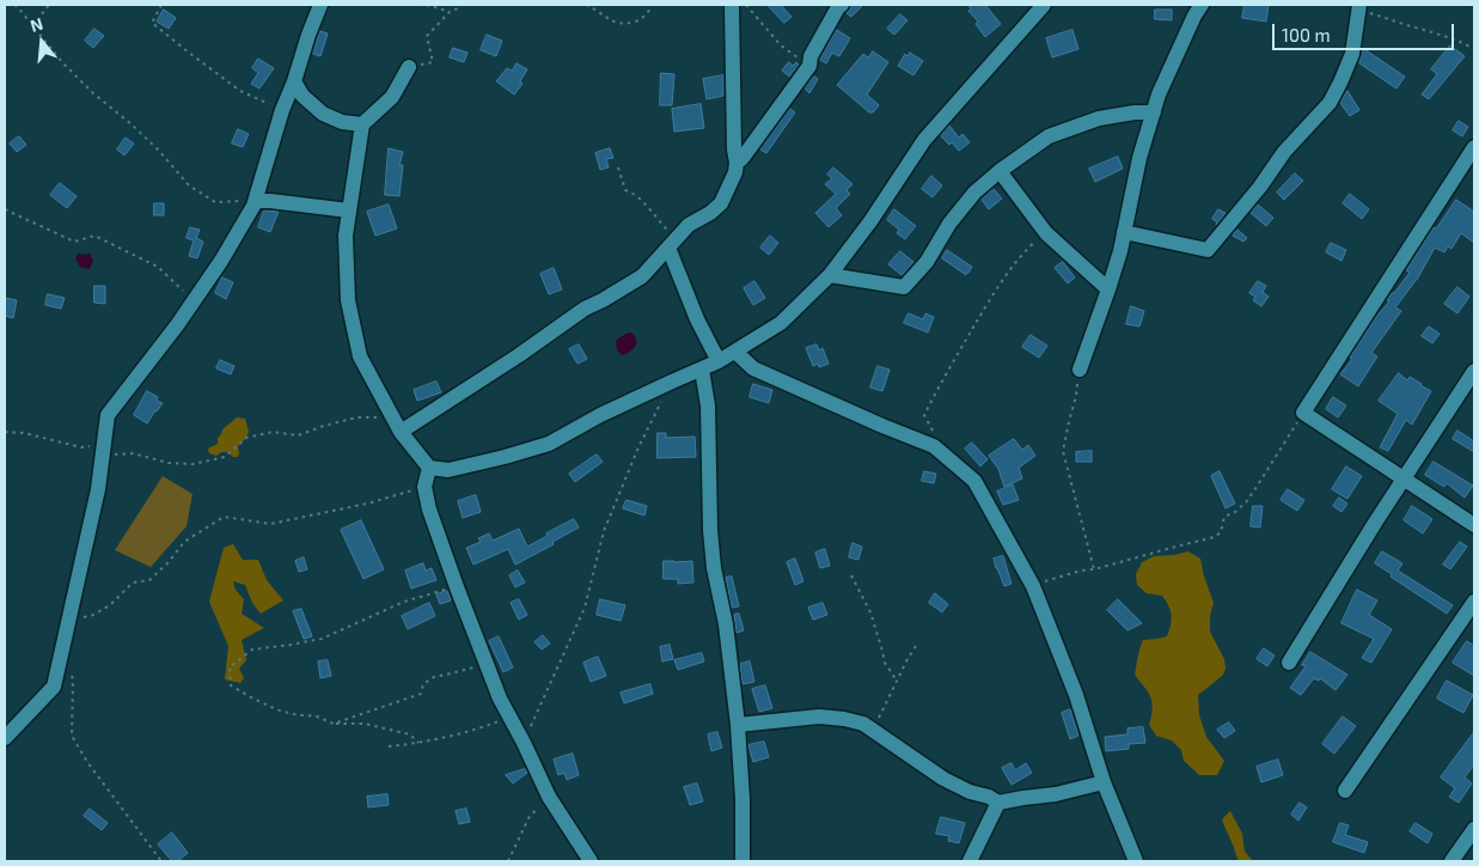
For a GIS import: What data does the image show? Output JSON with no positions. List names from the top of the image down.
{
  "scale_bar": "100 m",
  "north": "top"
}
